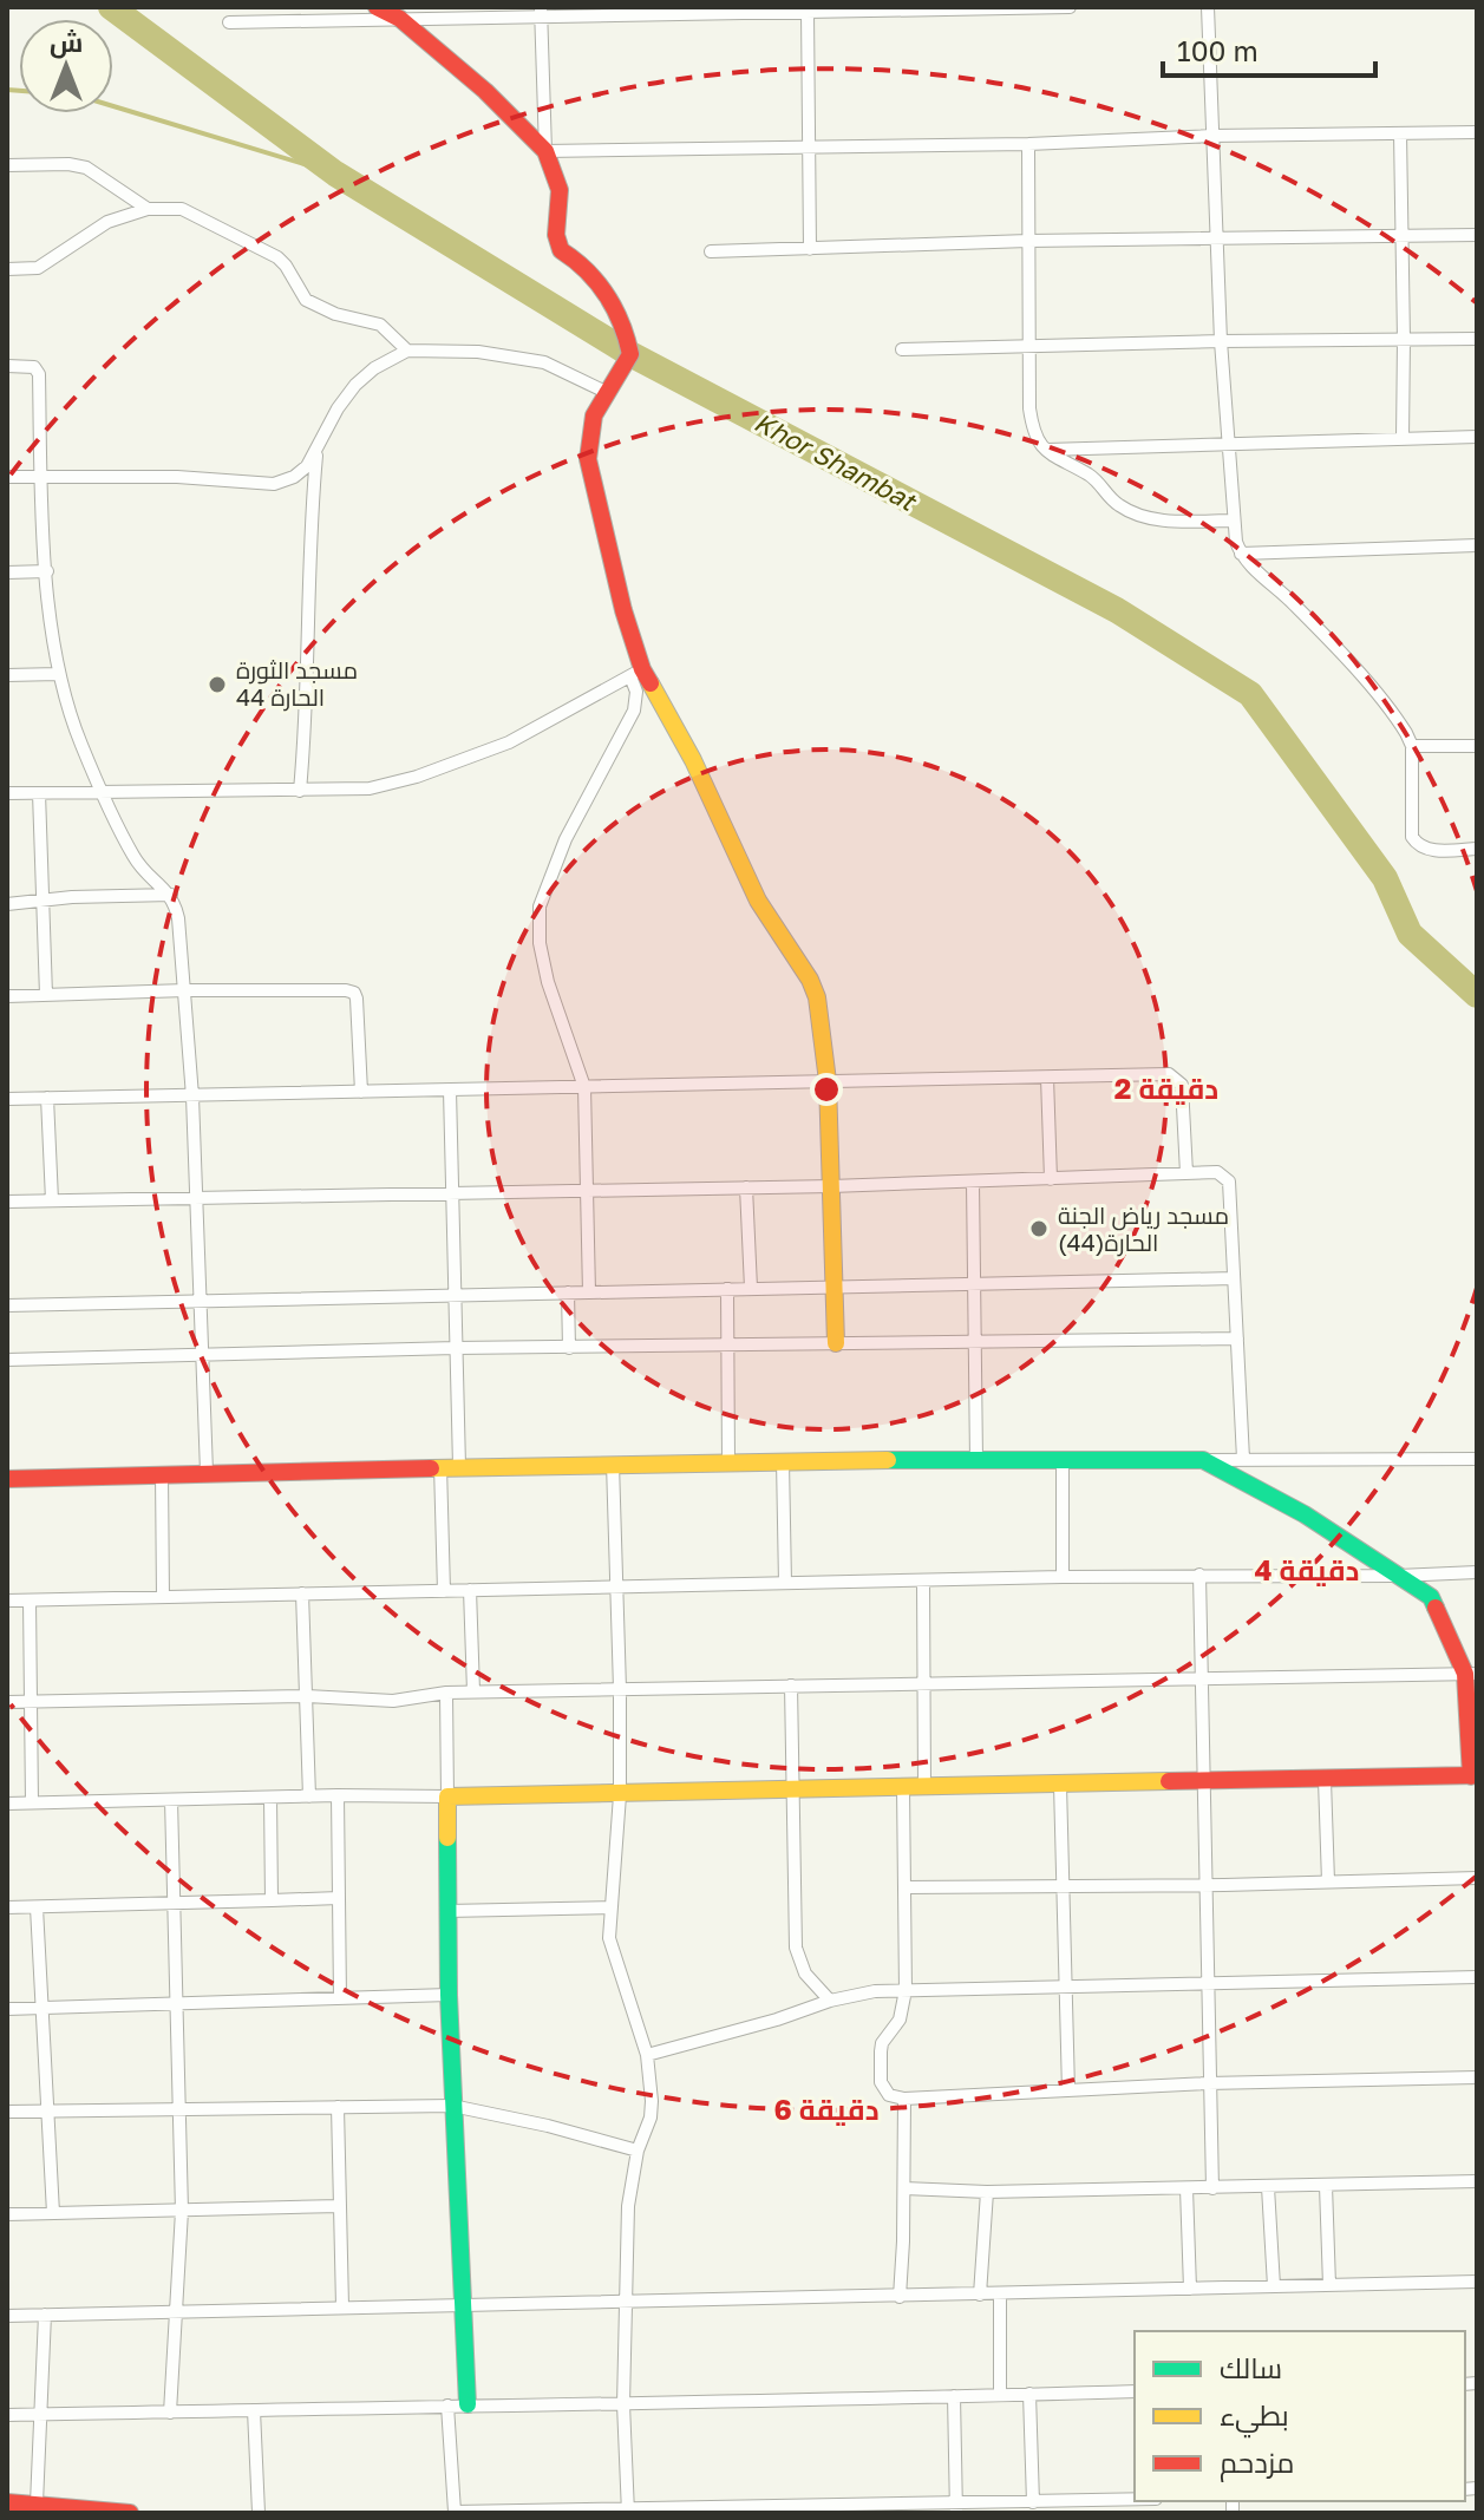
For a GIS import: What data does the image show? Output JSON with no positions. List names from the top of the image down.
{
  "water": ["Khor Shambat"],
  "places": ["مسجد الثورة الحارة 44", "مسجد رياض الجنة الحارة(44)"],
  "legend": ["سالك", "بطيء", "مزدحم"],
  "scale_bar": "100 m",
  "north": "top",
  "rings": ["2 دقيقة", "4 دقيقة", "6 دقيقة"]
}
